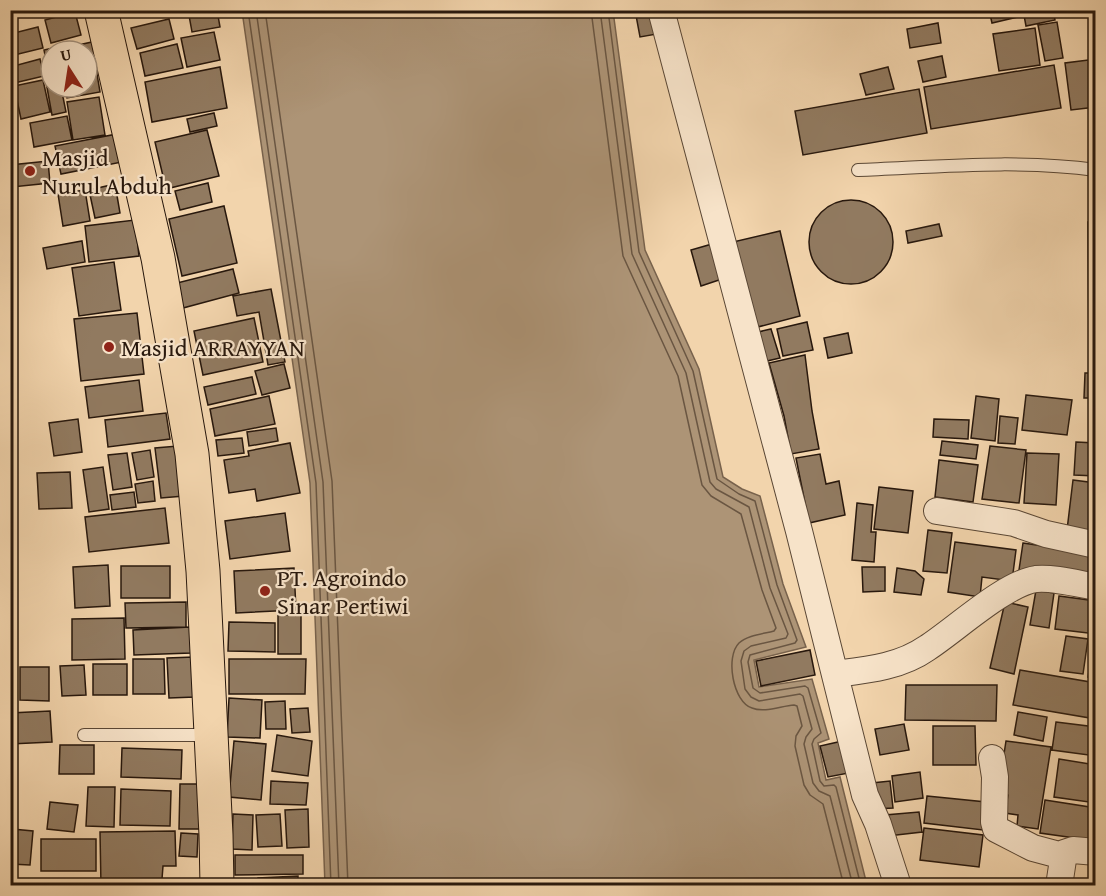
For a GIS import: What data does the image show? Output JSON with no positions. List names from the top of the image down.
{
  "places": ["Masjid Nurul Abduh", "Masjid ARRAYYAN", "PT. Agroindo Sinar Pertiwi"],
  "north": "top"
}
